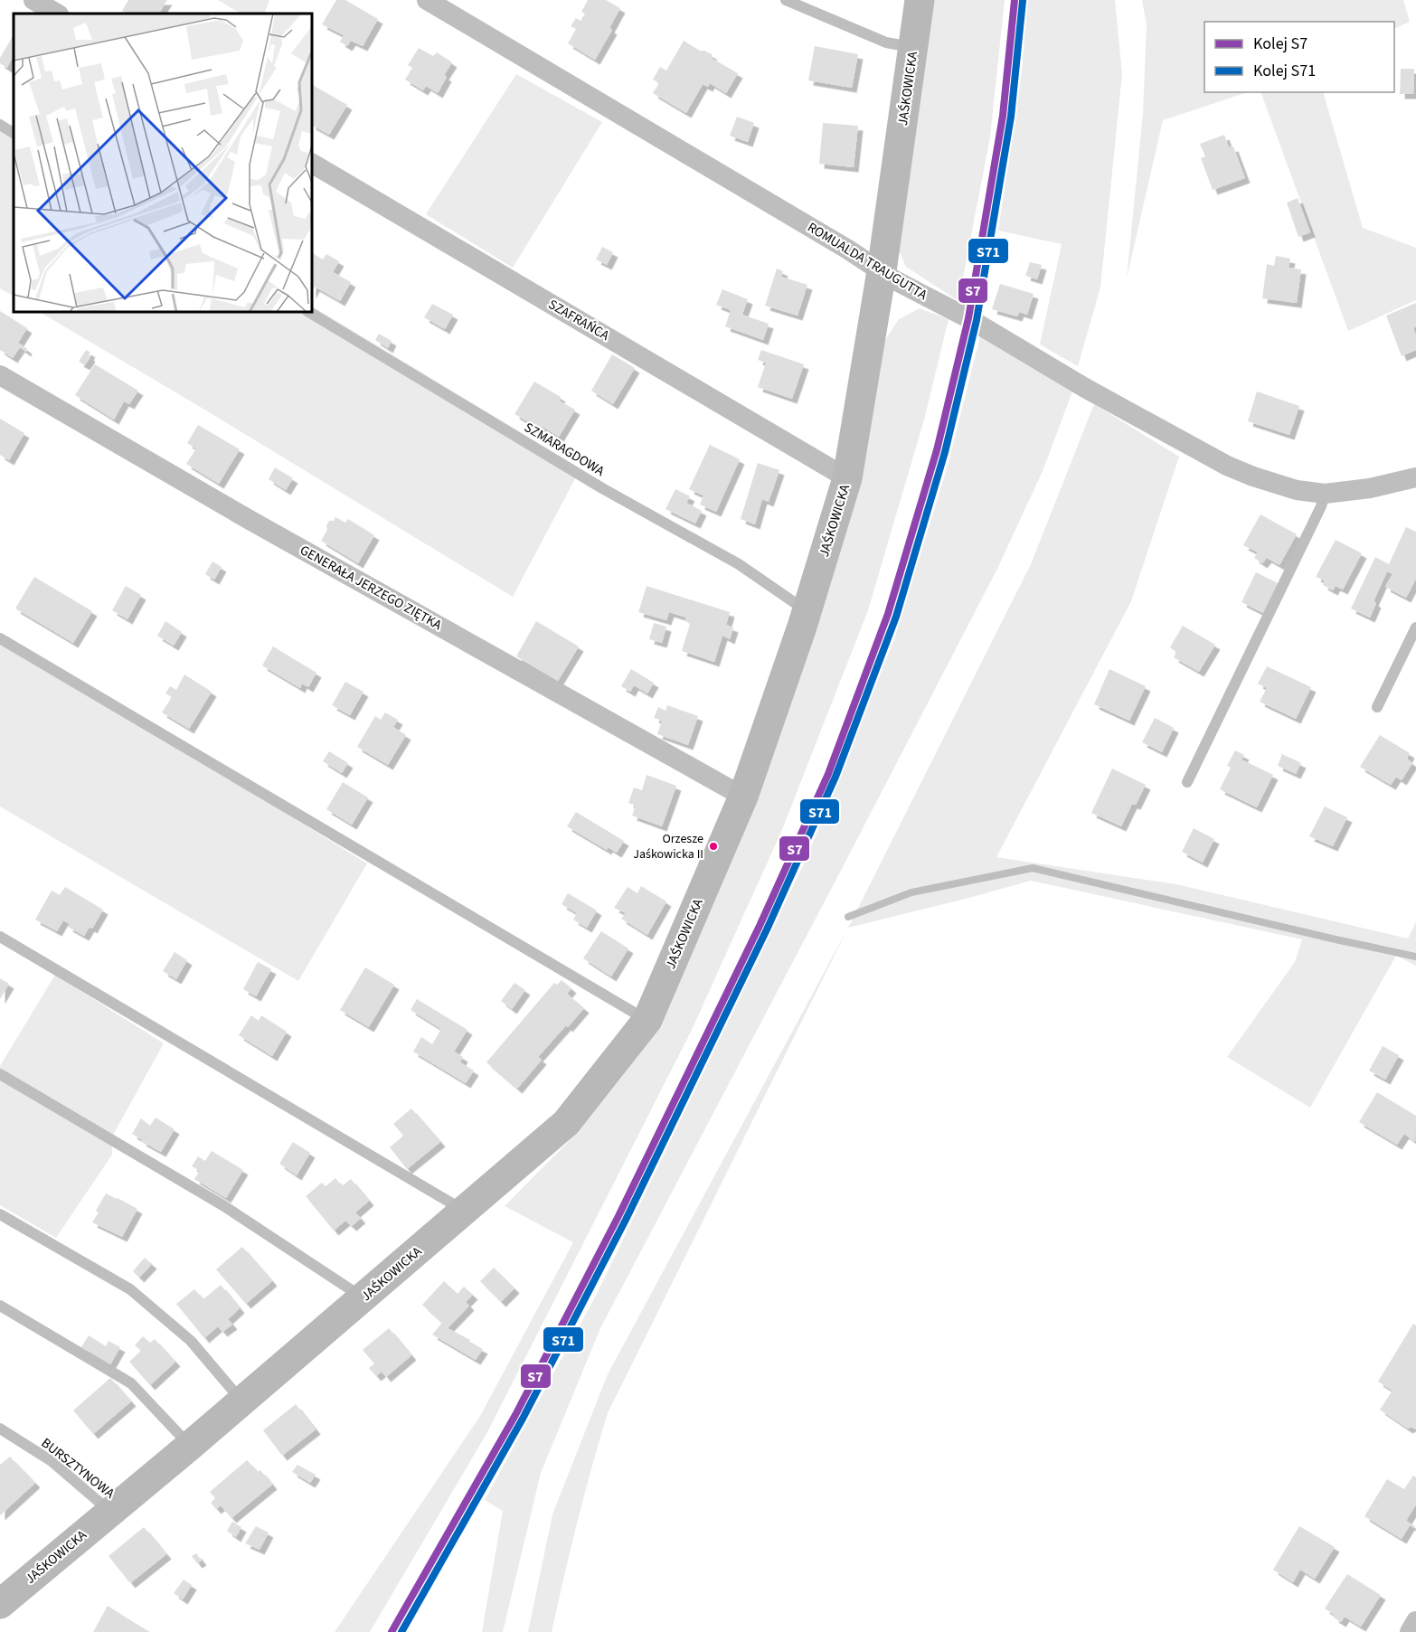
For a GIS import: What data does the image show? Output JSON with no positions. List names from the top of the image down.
{
  "streets": {
    "street": [
      "JAŚKOWICKA",
      "ROMUALDA TRAUGUTTA",
      "SZAFRAŃCA",
      "GENERAŁA JERZEGO ZIĘTKA"
    ],
    "lane": ["SZMARAGDOWA", "BURSZTYNOWA"]
  },
  "crossings": [
    ["JAŚKOWICKA", "ROMUALDA TRAUGUTTA"],
    ["JAŚKOWICKA", "SZAFRAŃCA"],
    ["JAŚKOWICKA", "SZMARAGDOWA"],
    ["JAŚKOWICKA", "GENERAŁA JERZEGO ZIĘTKA"],
    ["JAŚKOWICKA", "BURSZTYNOWA"]
  ],
  "places": ["Orzesze Jaśkowicka II"],
  "lines": ["rail line S7", "rail line S71"],
  "legend": ["Kolej S7", "Kolej S71"]
}
